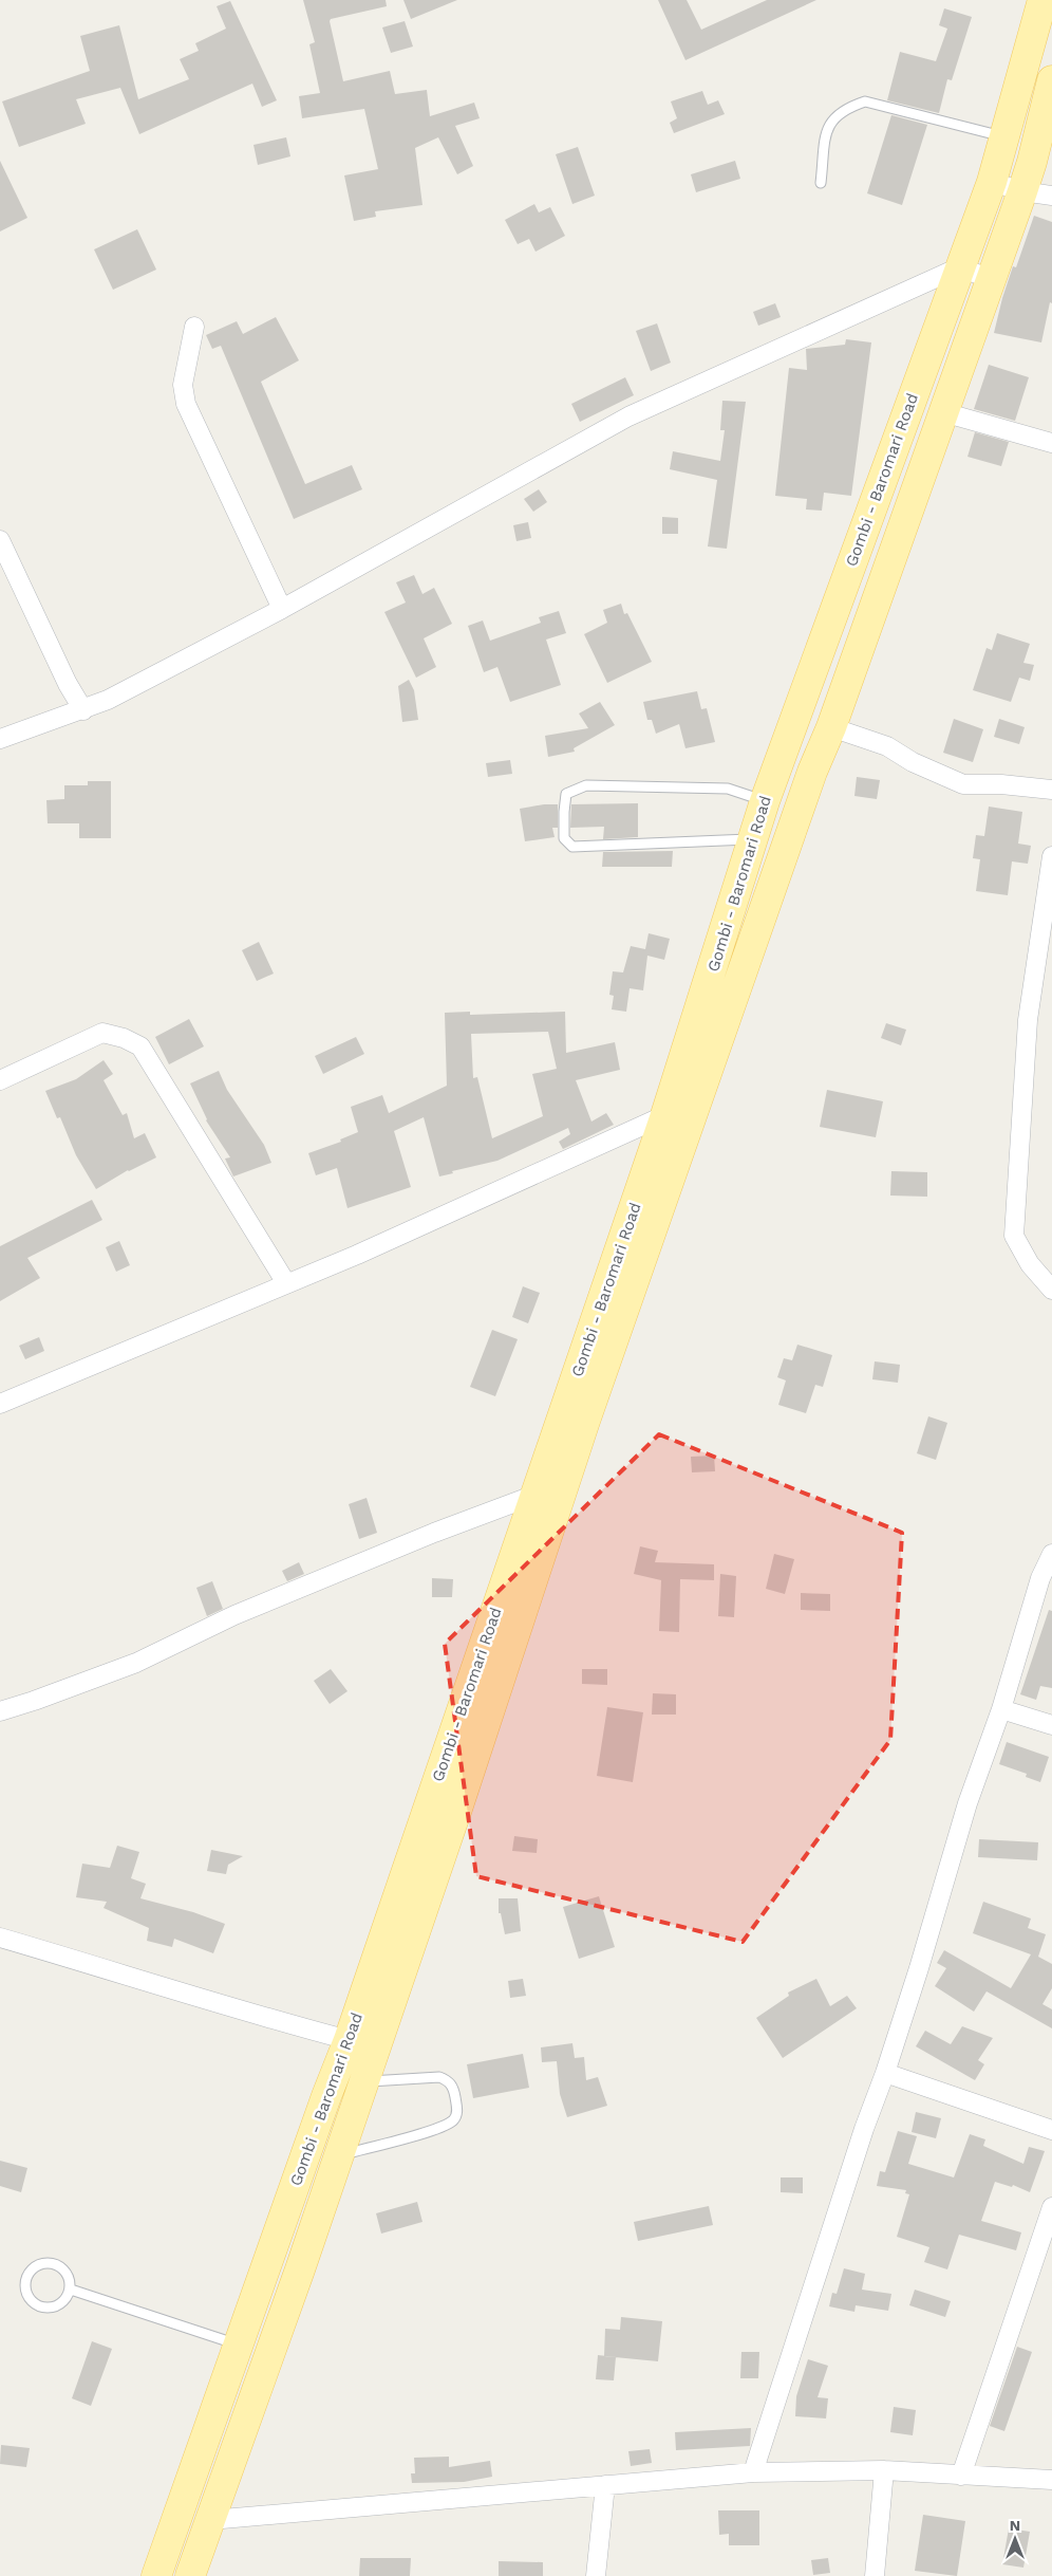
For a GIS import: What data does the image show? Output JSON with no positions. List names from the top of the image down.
{
  "streets": {
    "main road": ["Gombi - Baromari Road"]
  },
  "north": "top"
}
